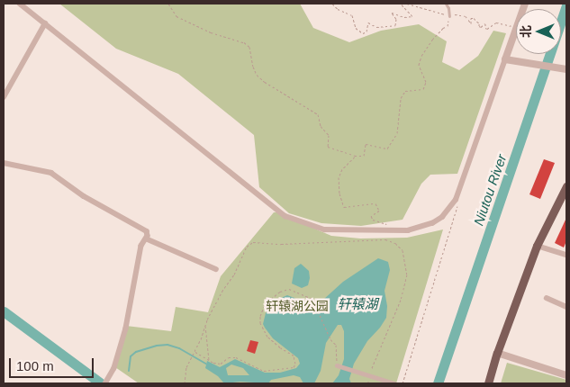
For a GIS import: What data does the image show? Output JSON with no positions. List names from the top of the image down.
{
  "water": ["Niutou River", "轩辕湖"],
  "parks": ["轩辕湖公园"],
  "scale_bar": "100 m",
  "north": "left"
}
